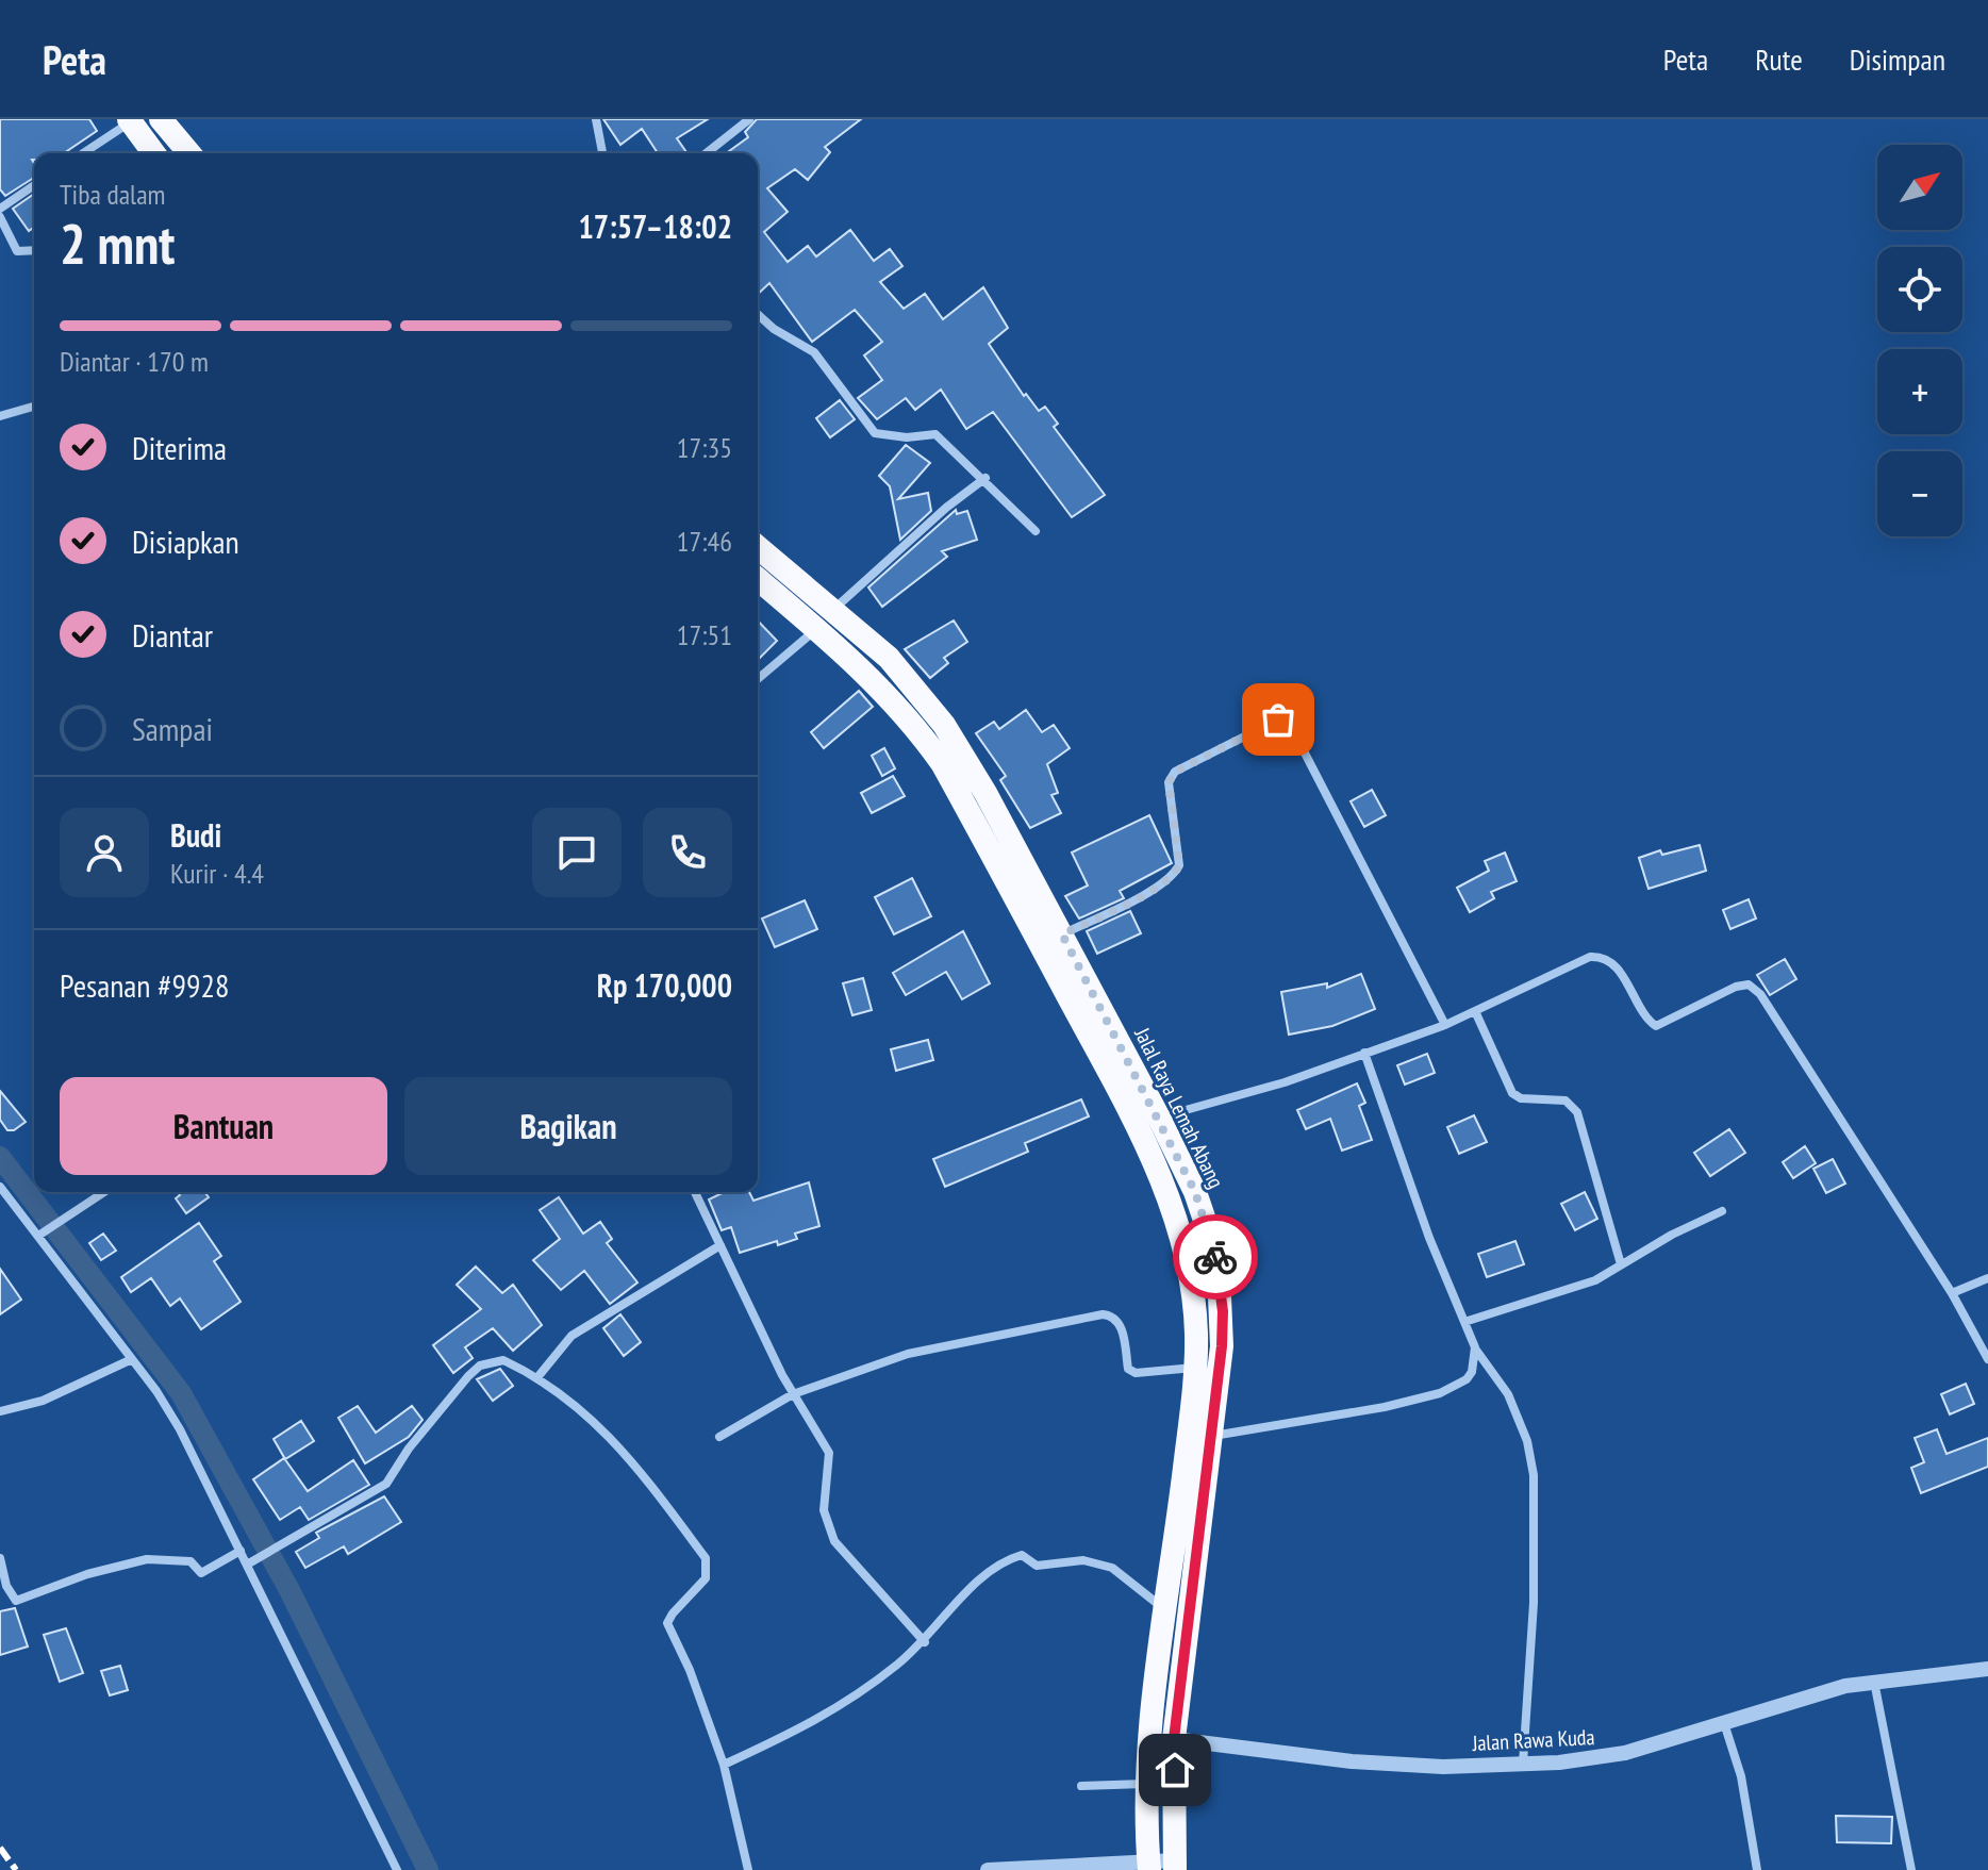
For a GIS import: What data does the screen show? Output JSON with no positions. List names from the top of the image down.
{
  "streets": {
    "highway": ["Jalal Raya Lemah Abang"],
    "street": ["Jalan Rawa Kuda"]
  },
  "crossings": [
    ["Jalal Raya Lemah Abang", "Jalan Rawa Kuda"]
  ],
  "north": "top right",
  "page": {
    "header": "Peta",
    "nav": ["Peta", "Rute", "Disimpan"],
    "map_buttons": ["+", "−"],
    "heading": ["2 mnt", "Tiba dalam", "17:57–18:02"],
    "panel": [
      "Budi",
      "Kurir · 4.4",
      "Pesanan #9928",
      "Rp 170,000"
    ],
    "bar": "Diantar · 170 m",
    "list": [
      ["Diterima", "17:35"],
      ["Disiapkan", "17:46"],
      ["Diantar", "17:51"],
      "Sampai"
    ],
    "buttons": ["Bantuan", "Bagikan"]
  }
}
